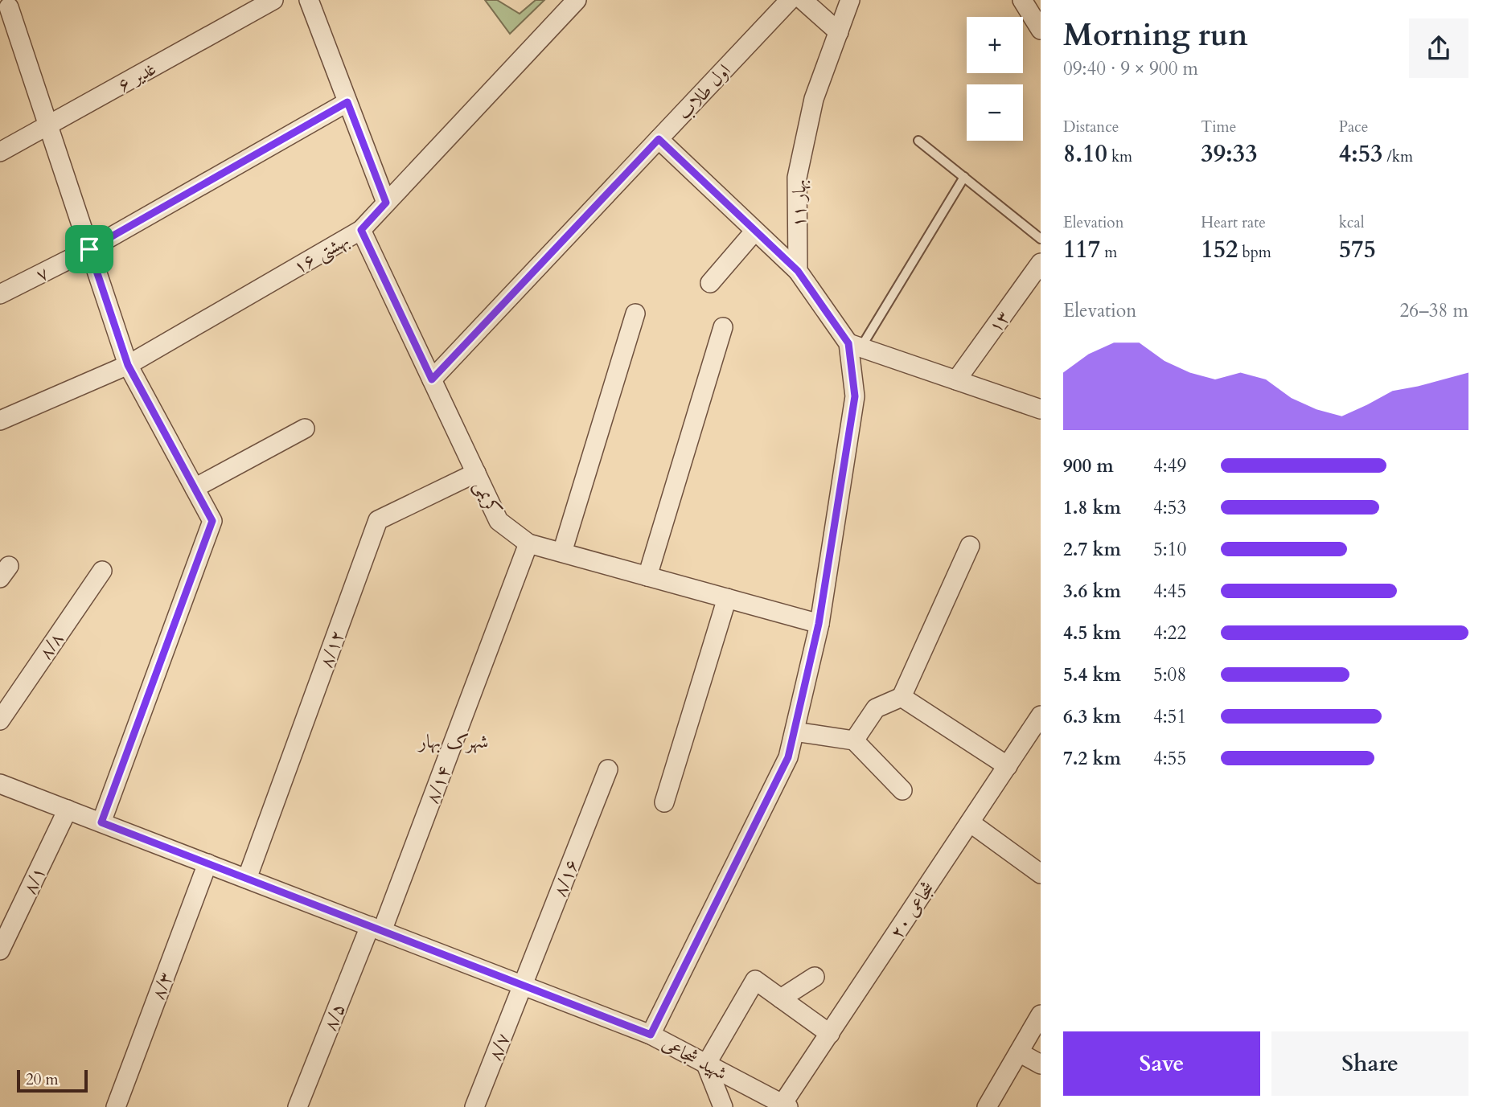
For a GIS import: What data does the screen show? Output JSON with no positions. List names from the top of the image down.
{
  "streets": {
    "street": [
      "غدیر ۶",
      "اول طلاب",
      "بهار ۱۱",
      "۱۶ بهشتی",
      "۷",
      "۱۳",
      "کریمی",
      "۸/۸",
      "۸/۱۲",
      "۸/۱۴",
      "۸/۱۶",
      "۸/۱",
      "شجاعی ۲۰",
      "۸/۳",
      "۸/۵",
      "۸/۷",
      "شهید شجاعی"
    ]
  },
  "crossings": [
    ["اول طلاب", "کریمی"],
    ["۱۶ بهشتی", "کریمی"],
    ["کریمی", "۸/۱۲"],
    ["کریمی", "۸/۱۴"],
    ["۸/۱۲", "شهید شجاعی"],
    ["۸/۱۴", "۸/۵"],
    ["۸/۱۴", "شهید شجاعی"],
    ["۸/۱۶", "۸/۷"],
    ["۸/۱۶", "شهید شجاعی"],
    ["۸/۱", "شهید شجاعی"],
    ["شجاعی ۲۰", "شهید شجاعی"],
    ["۸/۳", "شهید شجاعی"],
    ["۸/۵", "شهید شجاعی"],
    ["۸/۷", "شهید شجاعی"]
  ],
  "districts": ["شهرک بهار"],
  "scale_bar": "20 m",
  "page": {
    "heading": ["Morning run", "09:40 · 9 × 900 m"],
    "map_buttons": ["+", "−"],
    "stats": [
      ["Distance", "8.10 km"],
      ["Time", "39:33"],
      ["Pace", "4:53 /km"],
      ["Elevation", "117 m"],
      ["Heart rate", "152 bpm"],
      ["kcal", "575"]
    ],
    "chart": ["Elevation", "26–38 m"],
    "list": [
      {
        "name": "900 m",
        "note": "4:49"
      },
      {
        "name": "1.8 km",
        "note": "4:53"
      },
      {
        "name": "2.7 km",
        "note": "5:10"
      },
      {
        "name": "3.6 km",
        "note": "4:45"
      },
      {
        "name": "4.5 km",
        "note": "4:22"
      },
      {
        "name": "5.4 km",
        "note": "5:08"
      },
      {
        "name": "6.3 km",
        "note": "4:51"
      },
      {
        "name": "7.2 km",
        "note": "4:55"
      }
    ],
    "buttons": ["Save", "Share"],
    "scale": "20 m"
  }
}
